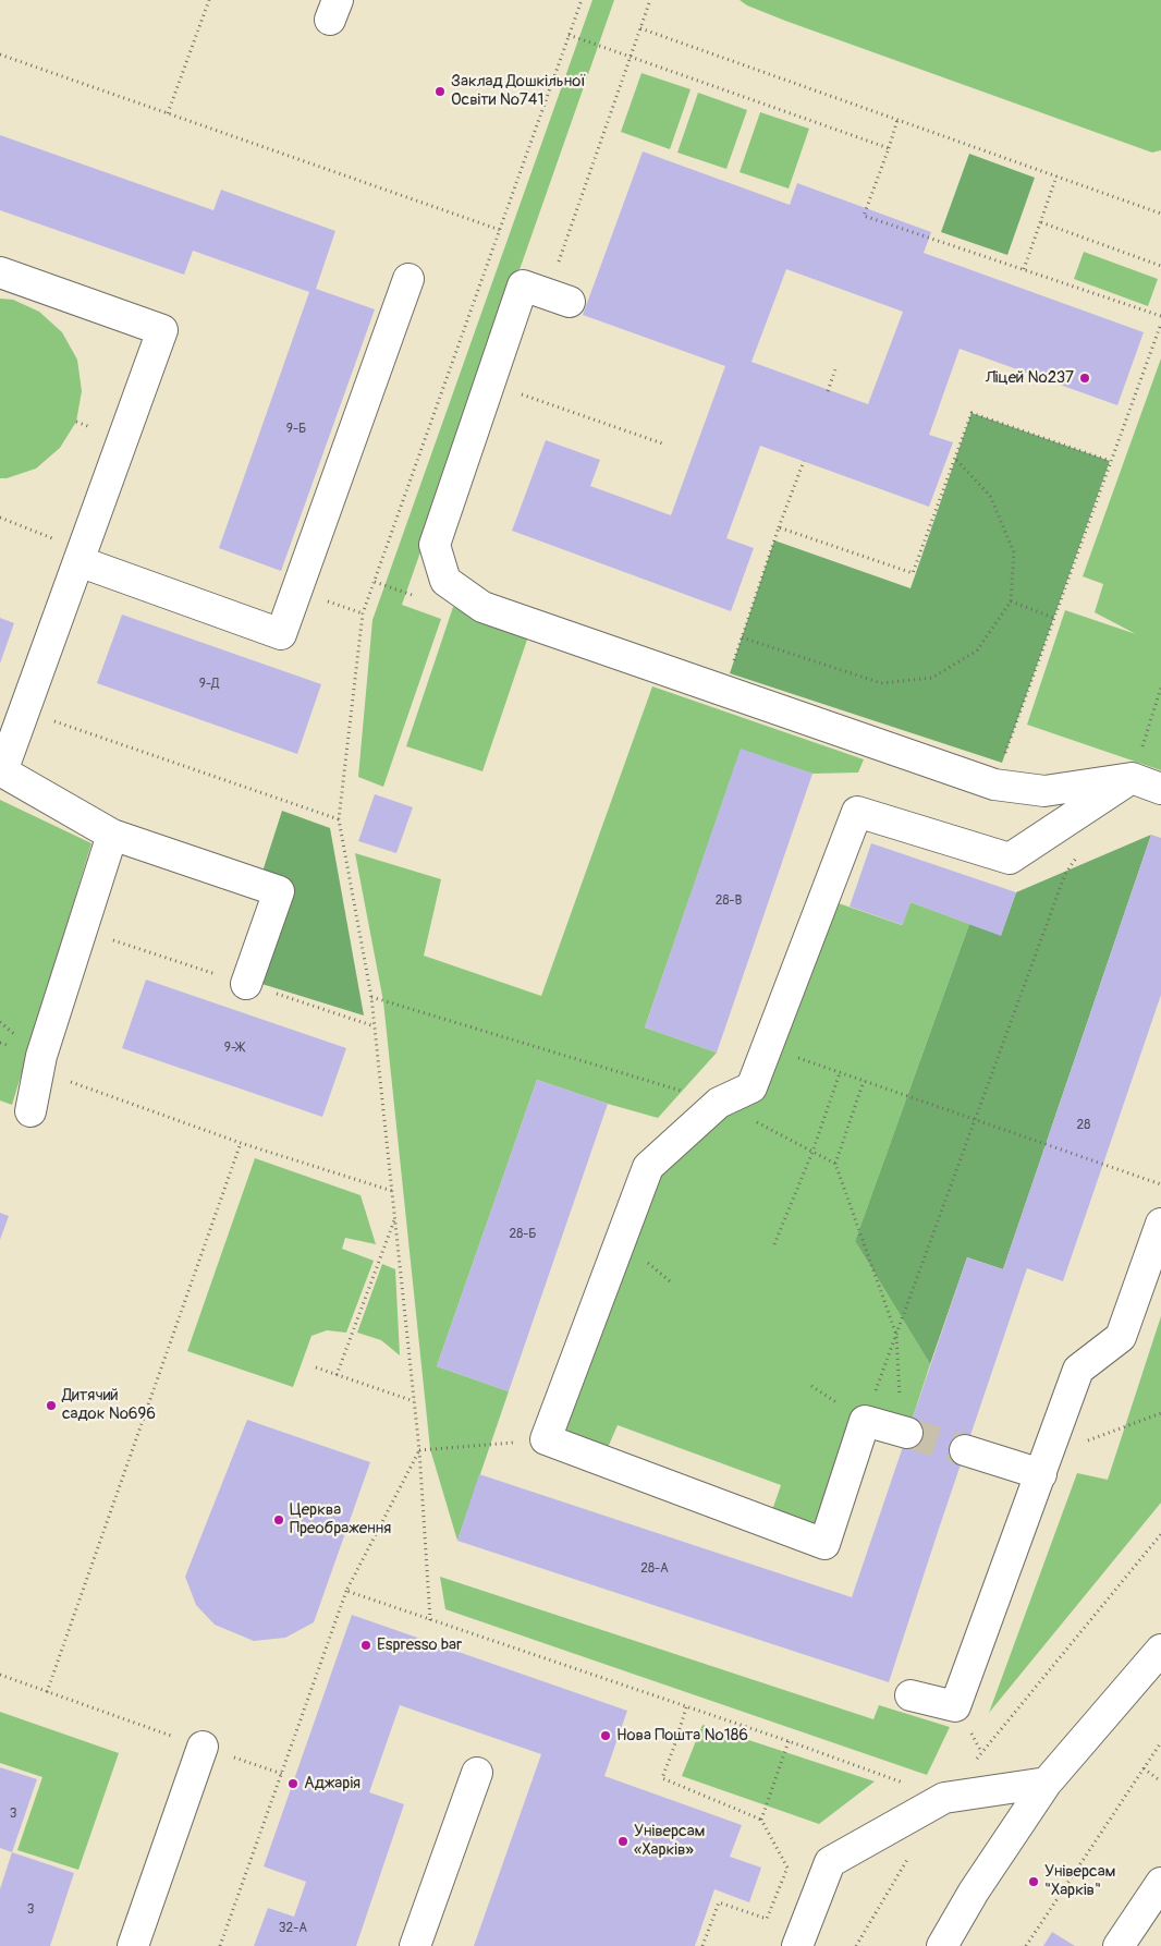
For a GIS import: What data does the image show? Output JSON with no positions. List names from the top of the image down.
{
  "places": [
    "Заклад Дошкільної Освіти №741",
    "Ліцей №237",
    "Дитячий садок №696",
    "Церква Преображення",
    "Espresso bar",
    "Нова Пошта №186",
    "Аджарія",
    "Універсам «Харків»",
    "Універсам \"Харків\""
  ],
  "house_numbers": [
    "9-Б",
    "9-Д",
    "28-В",
    "9-Ж",
    "28",
    "28-Б",
    "28-А",
    "3",
    "3",
    "32-А"
  ]
}
